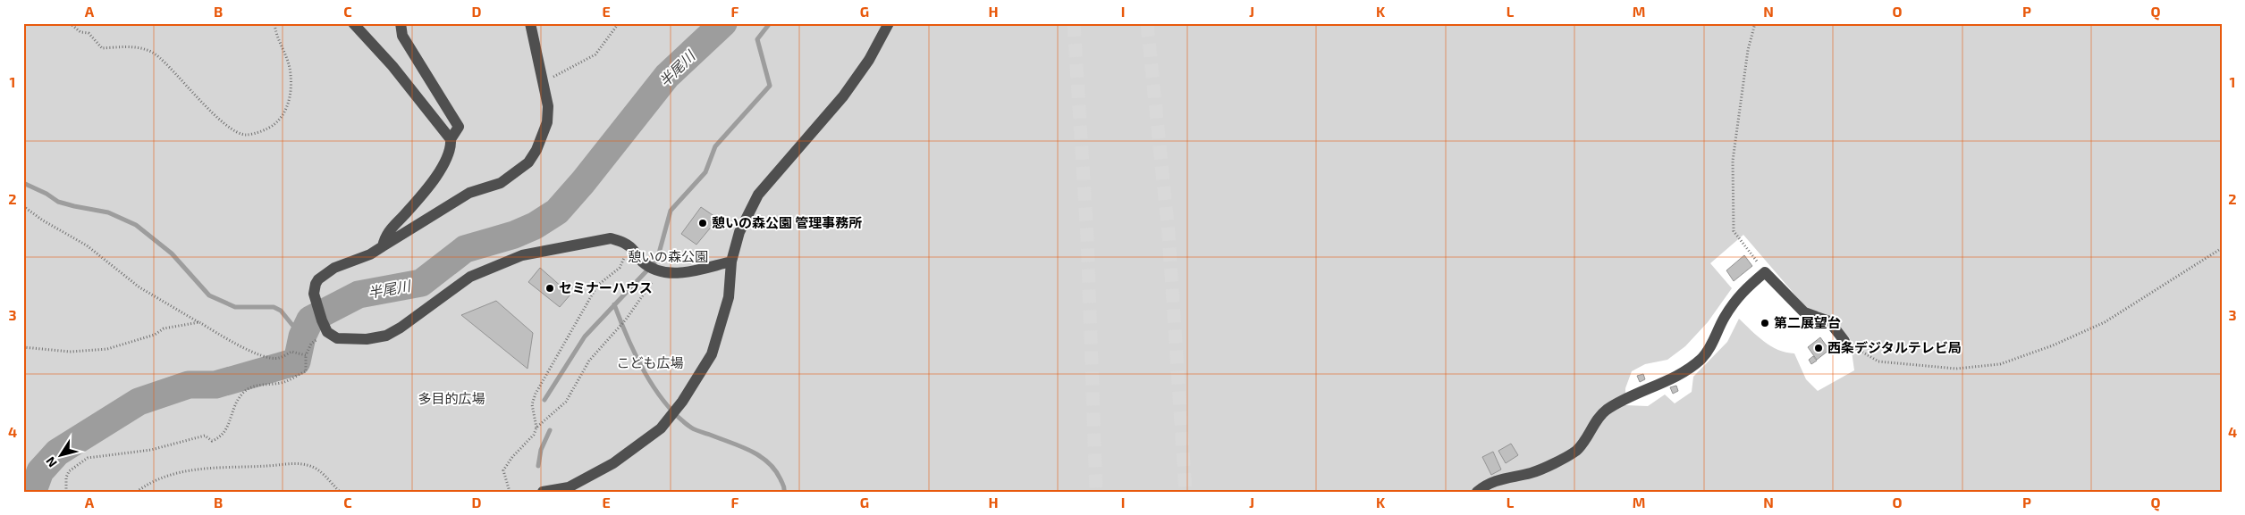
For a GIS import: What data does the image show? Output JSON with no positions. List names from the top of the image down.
{
  "water": ["半尾川"],
  "parks": ["憩いの森公園", "こども広場", "多目的広場"],
  "places": [
    "憩いの森公園 管理事務所",
    "セミナーハウス",
    "第二展望台",
    "西条デジタルテレビ局"
  ],
  "north": "bottom left",
  "grid": {
    "columns": [
      "A",
      "B",
      "C",
      "D",
      "E",
      "F",
      "G",
      "H",
      "I",
      "J",
      "K",
      "L",
      "M",
      "N",
      "O",
      "P",
      "Q"
    ],
    "rows": [
      "1",
      "2",
      "3",
      "4"
    ]
  }
}
